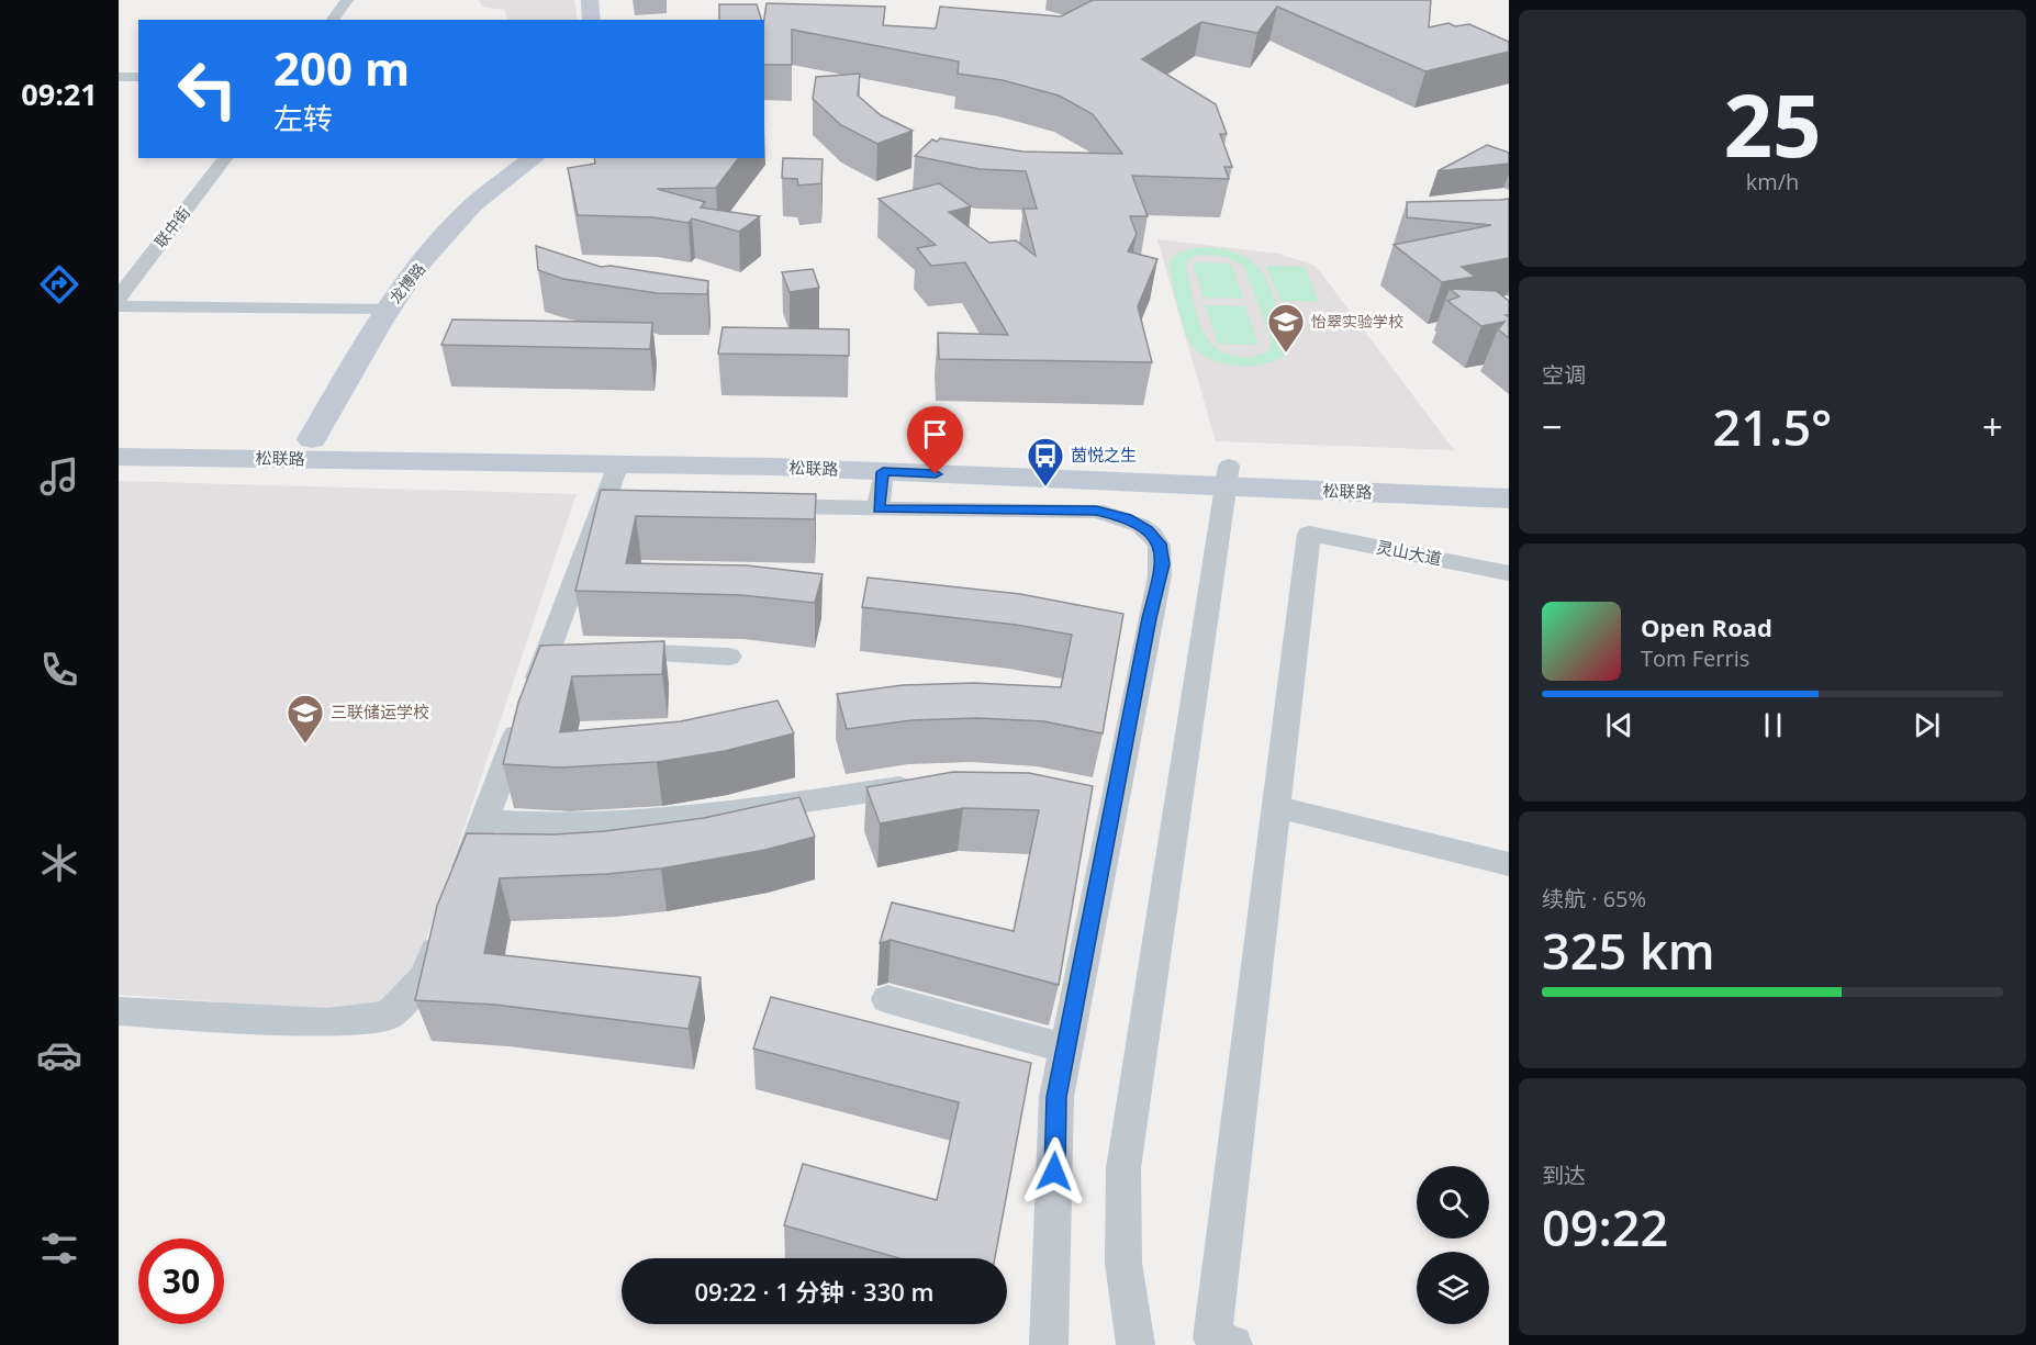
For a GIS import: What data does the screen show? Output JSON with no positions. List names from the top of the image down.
{
  "streets": {
    "street": [
      "联中街",
      "龙博路",
      "松联路",
      "灵山大道"
    ]
  },
  "crossings": [
    ["龙博路", "松联路"]
  ],
  "places": {
    "school or university": ["怡翠实验学校", "三联储运学校"],
    "bus stop": ["茵悦之生"]
  },
  "page": {
    "tabs": "09:21",
    "tile": [
      ["25", "km/h"],
      "空调",
      ["续航 · 65%", "325 km"],
      ["到达", "09:22"]
    ],
    "turn": ["200 m", "左转"],
    "heat": ["−", "21.5°", "+"],
    "song": ["Open Road", "Tom Ferris"],
    "limit": "30",
    "trip": "09:22 · 1 分钟 · 330 m"
  }
}
